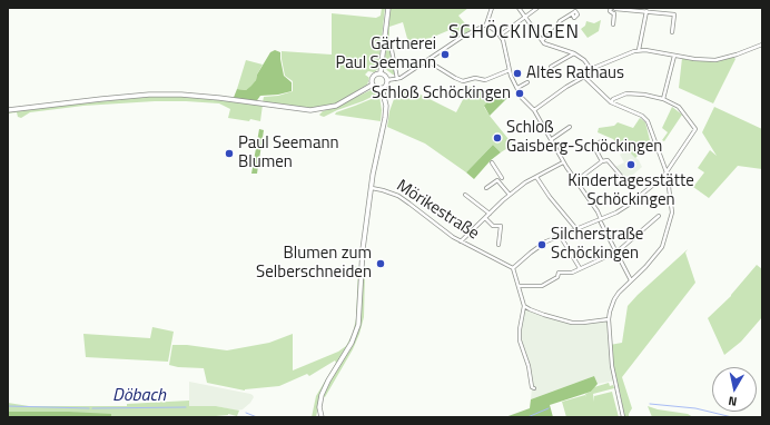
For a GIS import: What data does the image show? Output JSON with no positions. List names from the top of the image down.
{
  "streets": {
    "street": ["Mörikestraße"]
  },
  "districts": ["SCHÖCKINGEN"],
  "water": ["Döbach"],
  "places": [
    "Gärtnerei Paul Seemann",
    "Altes Rathaus",
    "Schloß Schöckingen",
    "Schloß Gaisberg-Schöckingen",
    "Paul Seemann Blumen",
    "Kindertagesstätte Schöckingen",
    "Silcherstraße Schöckingen",
    "Blumen zum Selberschneiden"
  ],
  "north": "bottom"
}
